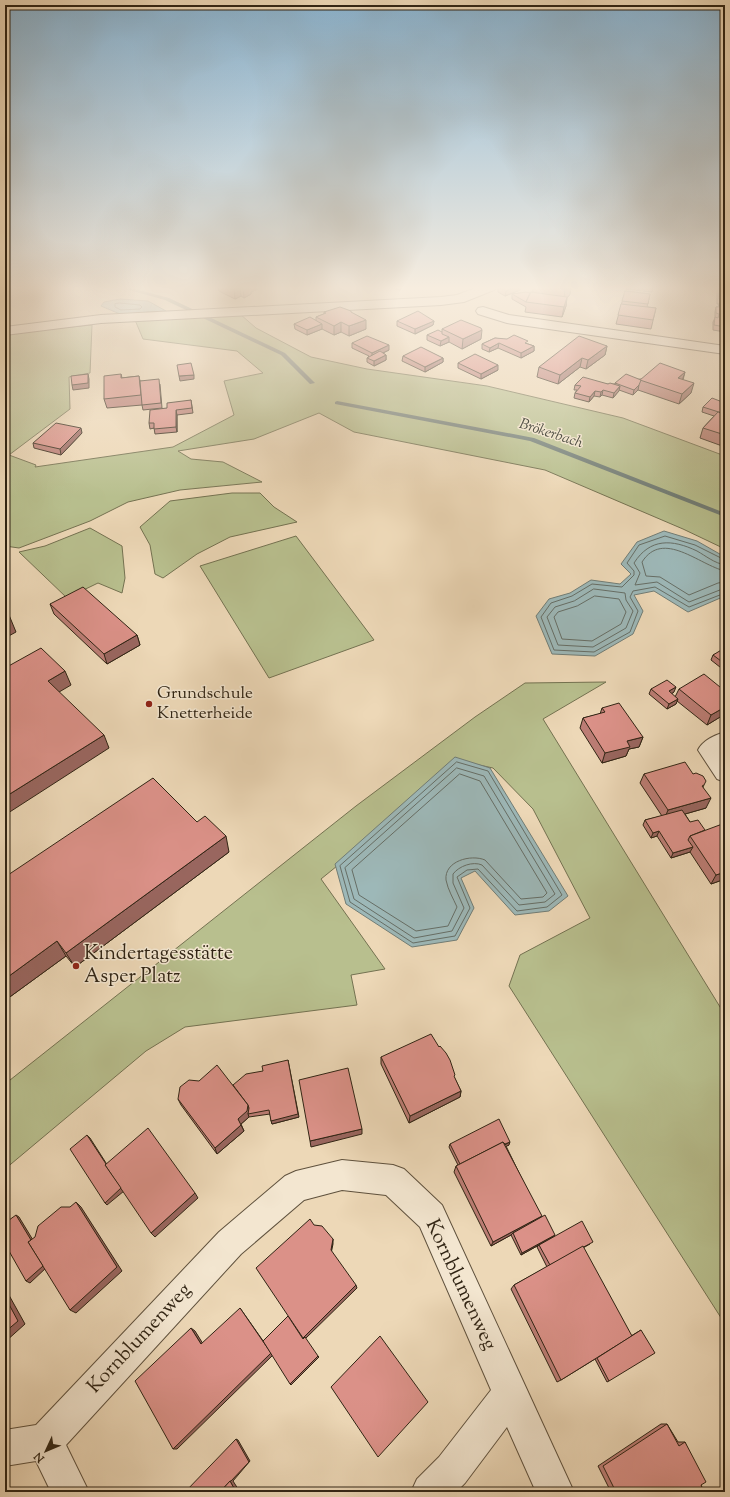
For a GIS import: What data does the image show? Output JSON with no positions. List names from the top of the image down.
{
  "streets": {
    "street": ["Kornblumenweg"]
  },
  "water": ["Brökerbach"],
  "places": ["Grundschule Knetterheide", "Kindertagesstätte Asper Platz"],
  "north": "bottom left"
}
